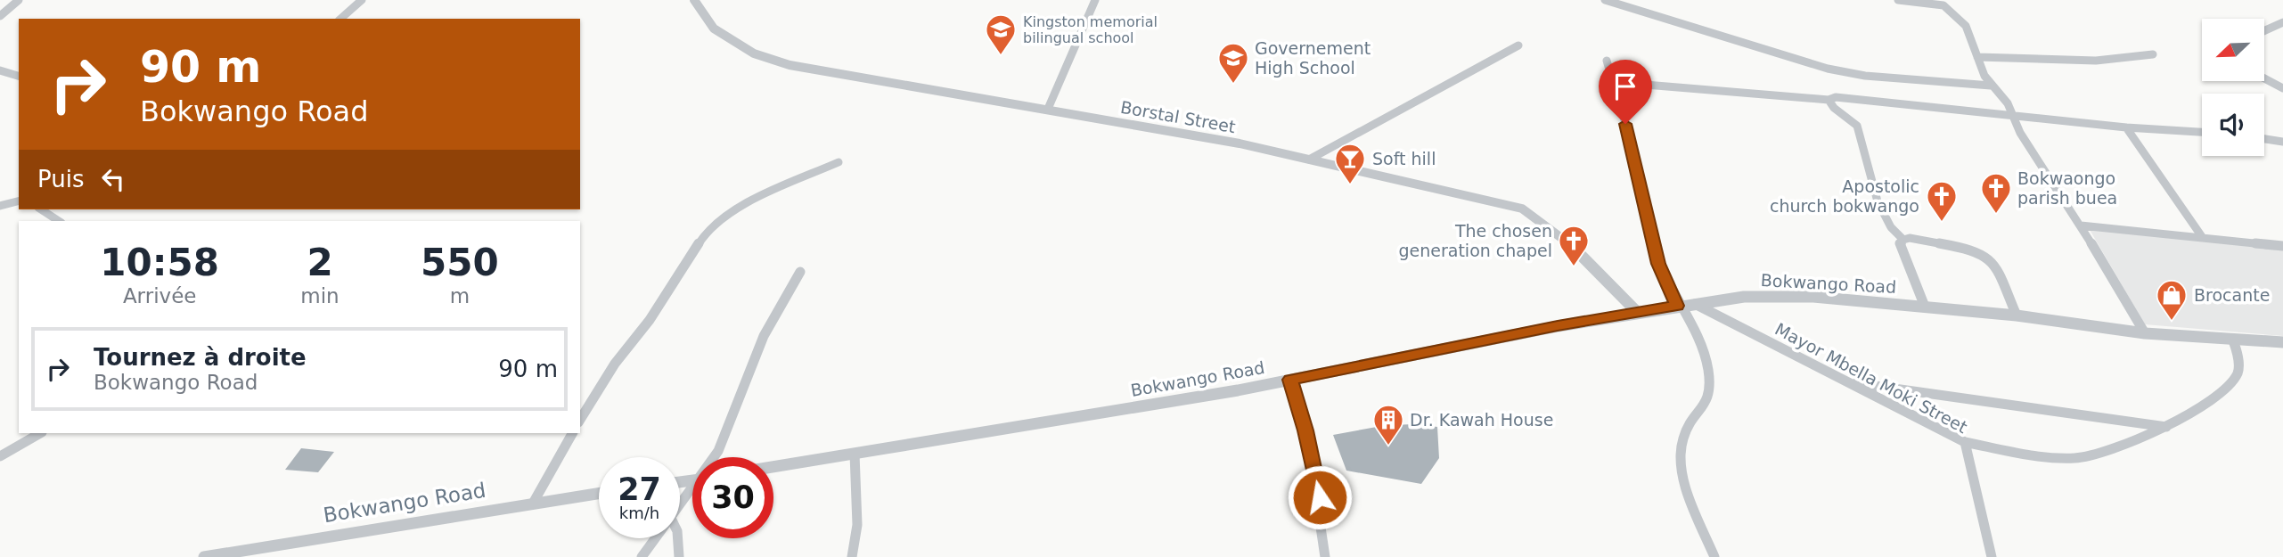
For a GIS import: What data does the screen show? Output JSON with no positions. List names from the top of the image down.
{
  "streets": {
    "street": ["Borstal Street", "Bokwango Road", "Mayor Mbella Moki Street"]
  },
  "crossings": [
    ["Borstal Street", "Bokwango Road"],
    ["Bokwango Road", "Mayor Mbella Moki Street"]
  ],
  "places": {
    "school or university": ["Kingston memorial bilingual school", "Governement High School"],
    "bar": ["Soft hill"],
    "church": ["Bokwaongo parish buea", "Apostolic church bokwango", "The chosen generation chapel"],
    "shop": ["Brocante"],
    "building": ["Dr. Kawah House"]
  },
  "north": "bottom left",
  "page": {
    "turn": ["90 m", "Bokwango Road"],
    "then": "Puis",
    "eta": [
      "10:58",
      "Arrivée",
      "2",
      "min",
      "550",
      "m"
    ],
    "list": [
      {
        "name": "Tournez à droite",
        "note": "Bokwango Road",
        "value": "90 m"
      }
    ],
    "speed": "27 km/h",
    "limit": "30"
  }
}
